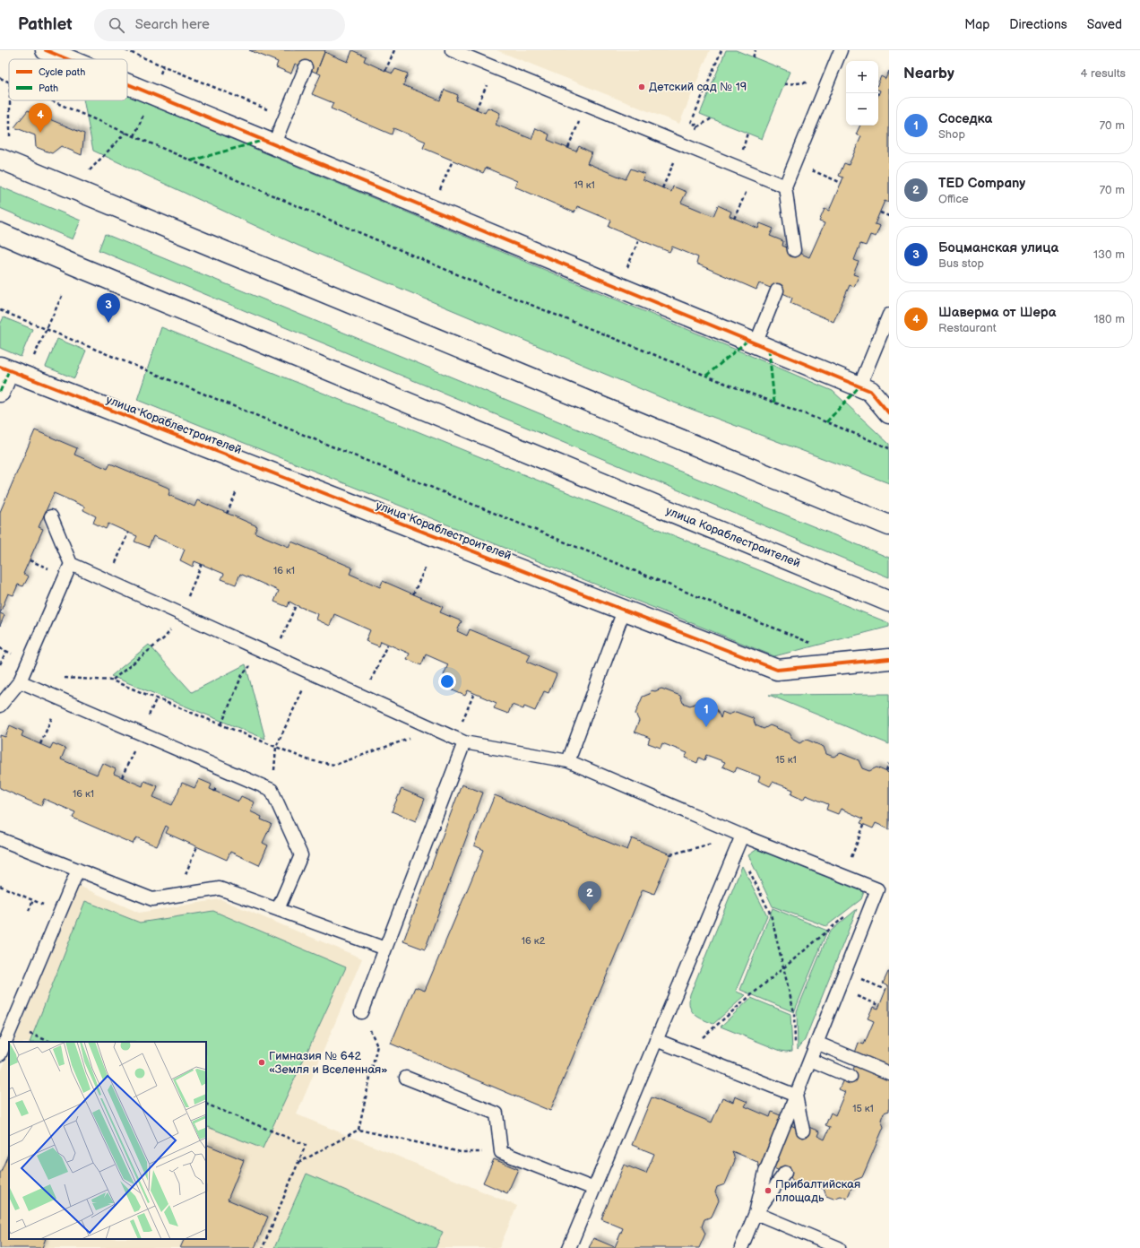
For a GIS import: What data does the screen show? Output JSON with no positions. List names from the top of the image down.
{
  "streets": {
    "main road": ["улица Кораблестроителей"]
  },
  "places": ["Детский сад № 19", "Гимназия № 642 «Земля и Вселенная»", "Прибалтийская площадь"],
  "house_numbers": [
    "19 к1",
    "16 к1",
    "15 к1",
    "16 к1",
    "16 к2",
    "15 к1"
  ],
  "legend": ["Cycle path", "Path"],
  "page": {
    "header": "Pathlet",
    "search": "Search here",
    "nav": ["Map", "Directions", "Saved"],
    "heading": ["Nearby", "4 results"],
    "map_buttons": ["+", "−"],
    "list": [
      {
        "mark": "1",
        "name": "Соседка",
        "note": "Shop",
        "value": "70 m"
      },
      {
        "mark": "2",
        "name": "TED Company",
        "note": "Office",
        "value": "70 m"
      },
      {
        "mark": "3",
        "name": "Боцманская улица",
        "note": "Bus stop",
        "value": "130 m"
      },
      {
        "mark": "4",
        "name": "Шаверма от Шера",
        "note": "Restaurant",
        "value": "180 m"
      }
    ],
    "pins": [
      "4",
      "3",
      "1",
      "2"
    ]
  }
}
